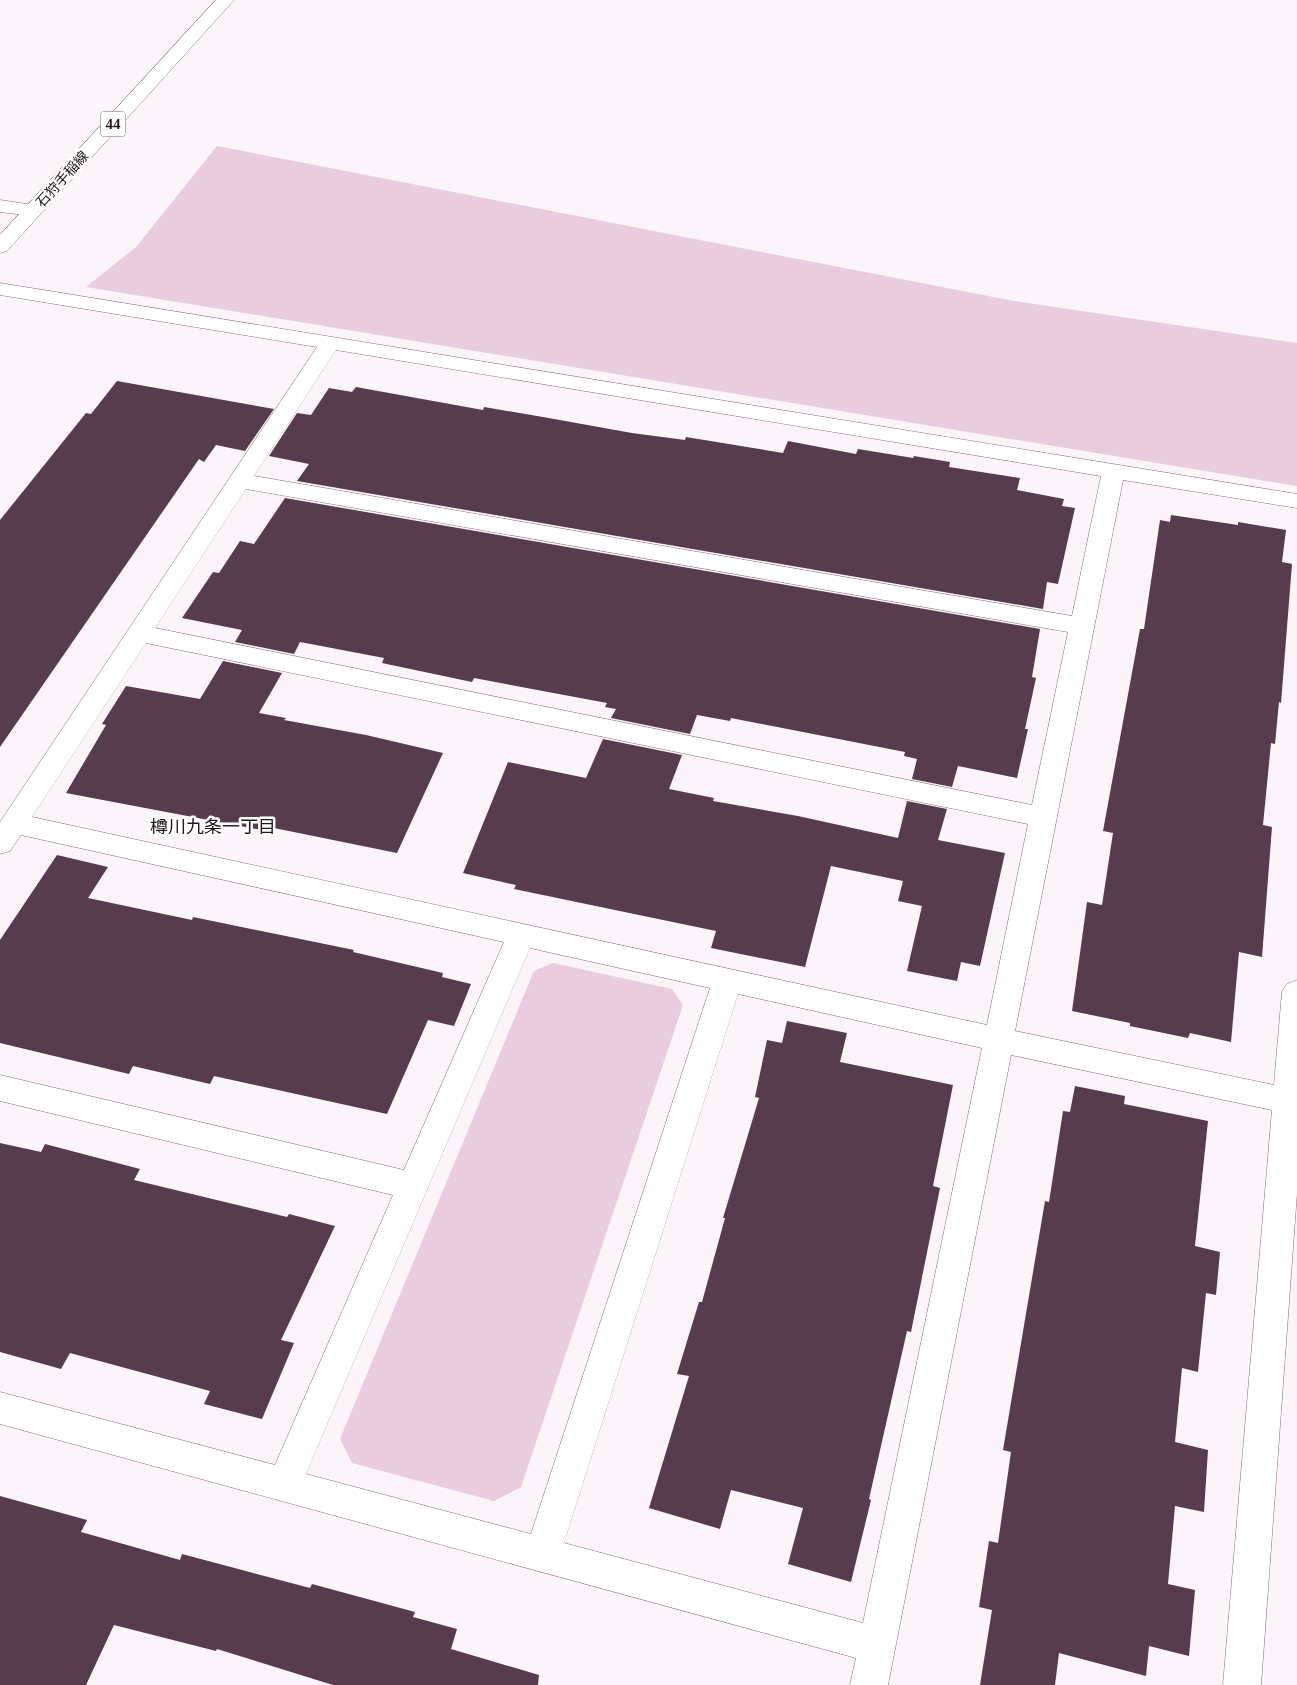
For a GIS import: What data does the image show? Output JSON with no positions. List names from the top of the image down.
{
  "streets": {
    "street": ["44", "石狩手稲線"]
  },
  "districts": ["樽川九条一丁目"]
}
